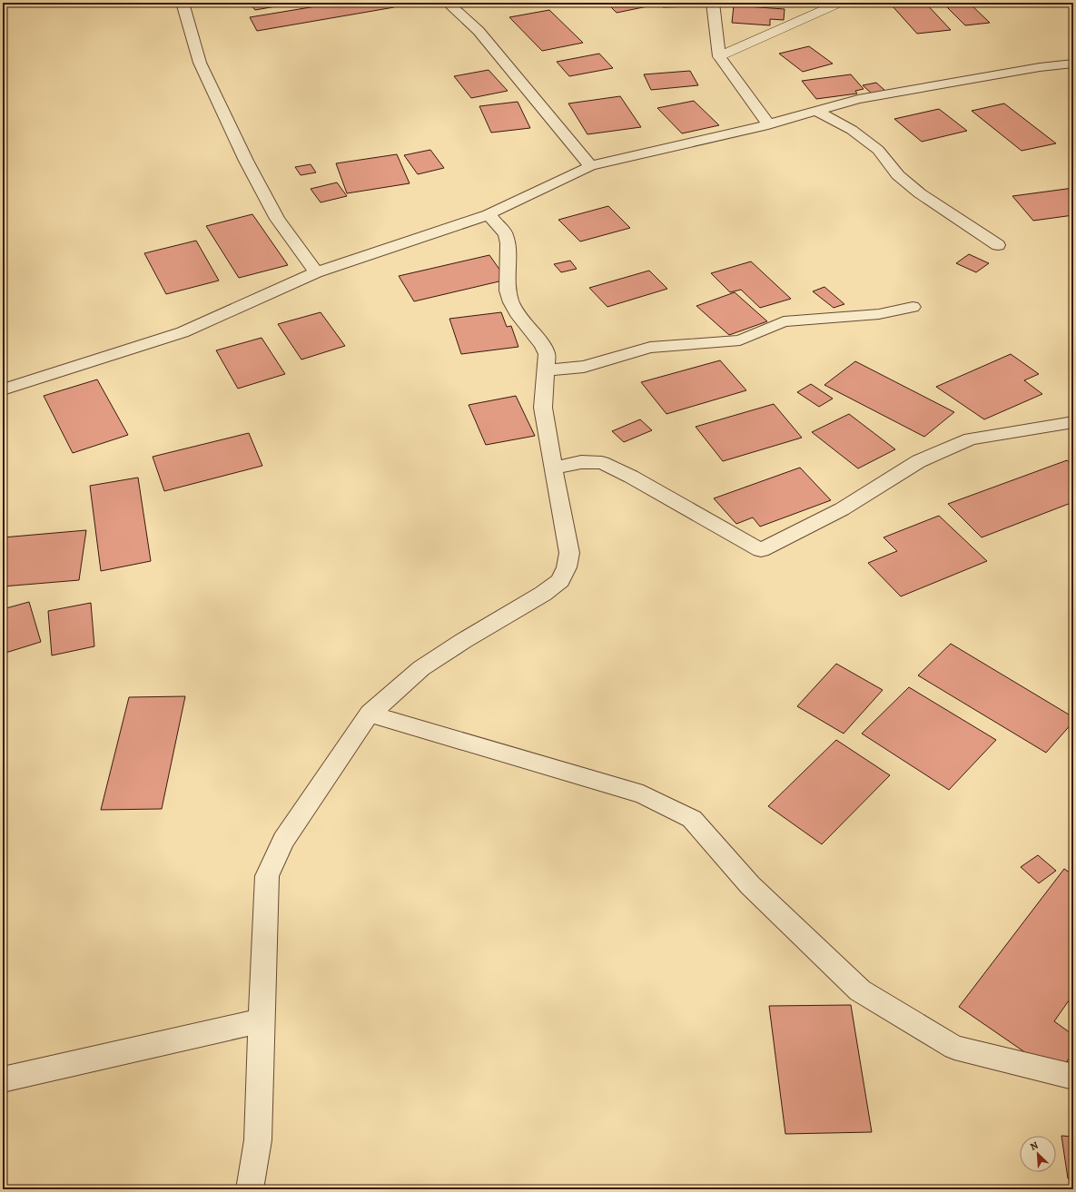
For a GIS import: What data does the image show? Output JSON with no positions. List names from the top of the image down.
{
  "north": "top left"
}
